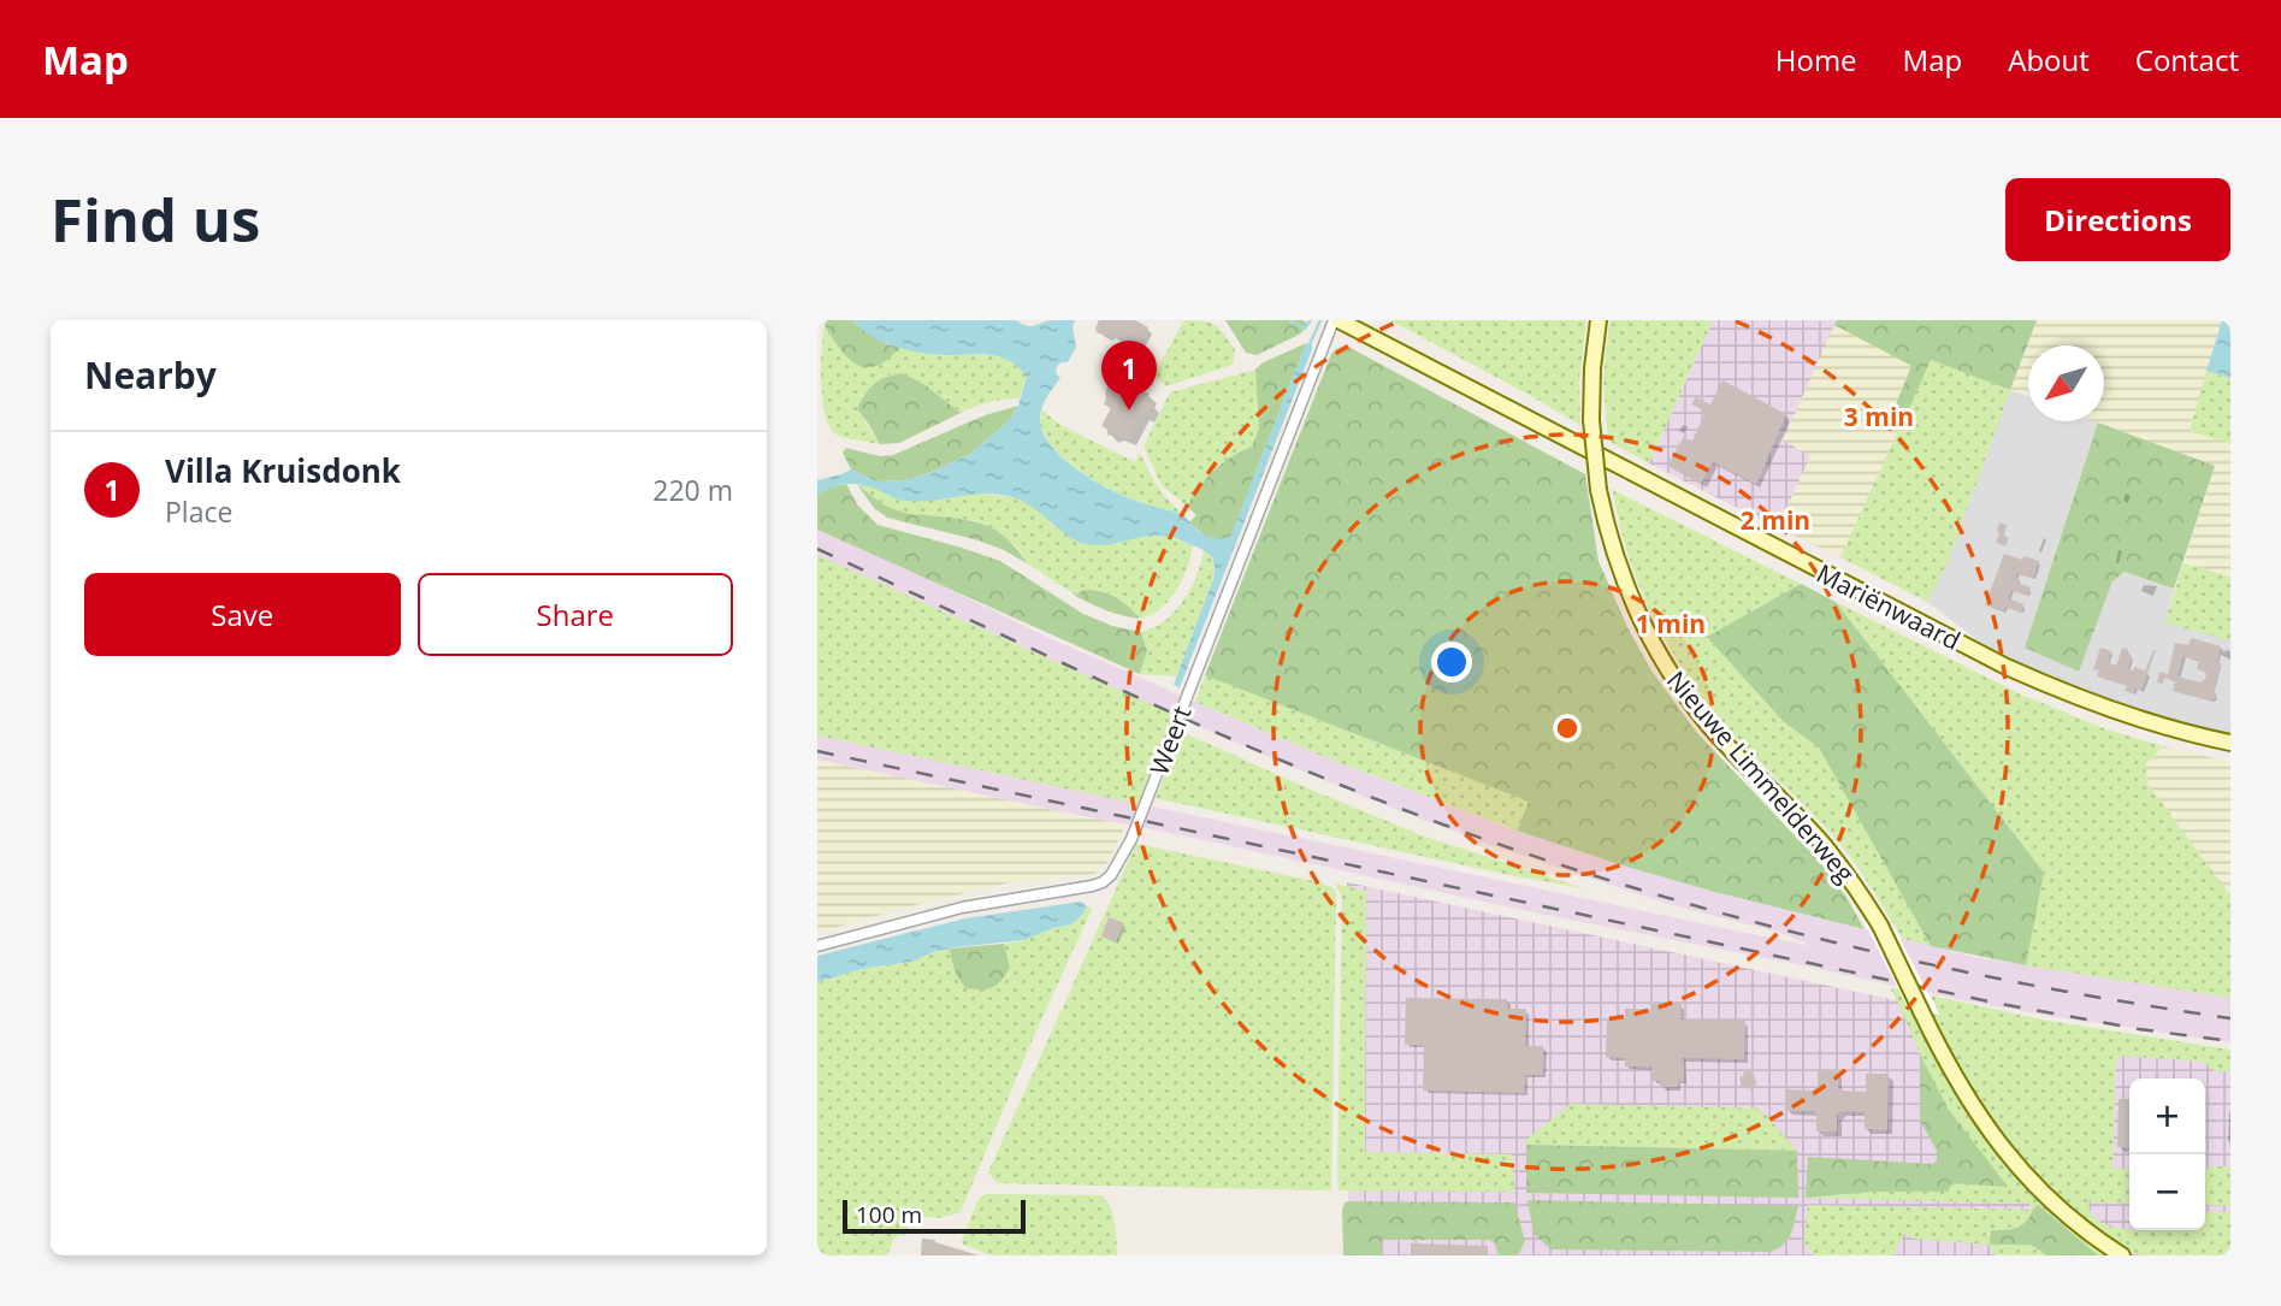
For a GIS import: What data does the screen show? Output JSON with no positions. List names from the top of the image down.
{
  "streets": {
    "street": ["Mariënwaard", "Weert", "Nieuwe Limmelderweg"]
  },
  "crossings": [
    ["Mariënwaard", "Weert"]
  ],
  "scale_bar": "100 m",
  "north": "bottom left",
  "page": {
    "header": "Map",
    "nav": [
      "Home",
      "Map",
      "About",
      "Contact"
    ],
    "buttons": [
      "Directions",
      ["Save", "Share"]
    ],
    "title": "Find us",
    "heading": "Nearby",
    "pins": "1",
    "list": [
      {
        "mark": "1",
        "name": "Villa Kruisdonk",
        "note": "Place",
        "value": "220 m"
      }
    ],
    "map_buttons": ["+", "−"],
    "scale": "100 m"
  },
  "rings": ["3 min", "2 min", "1 min"]
}
